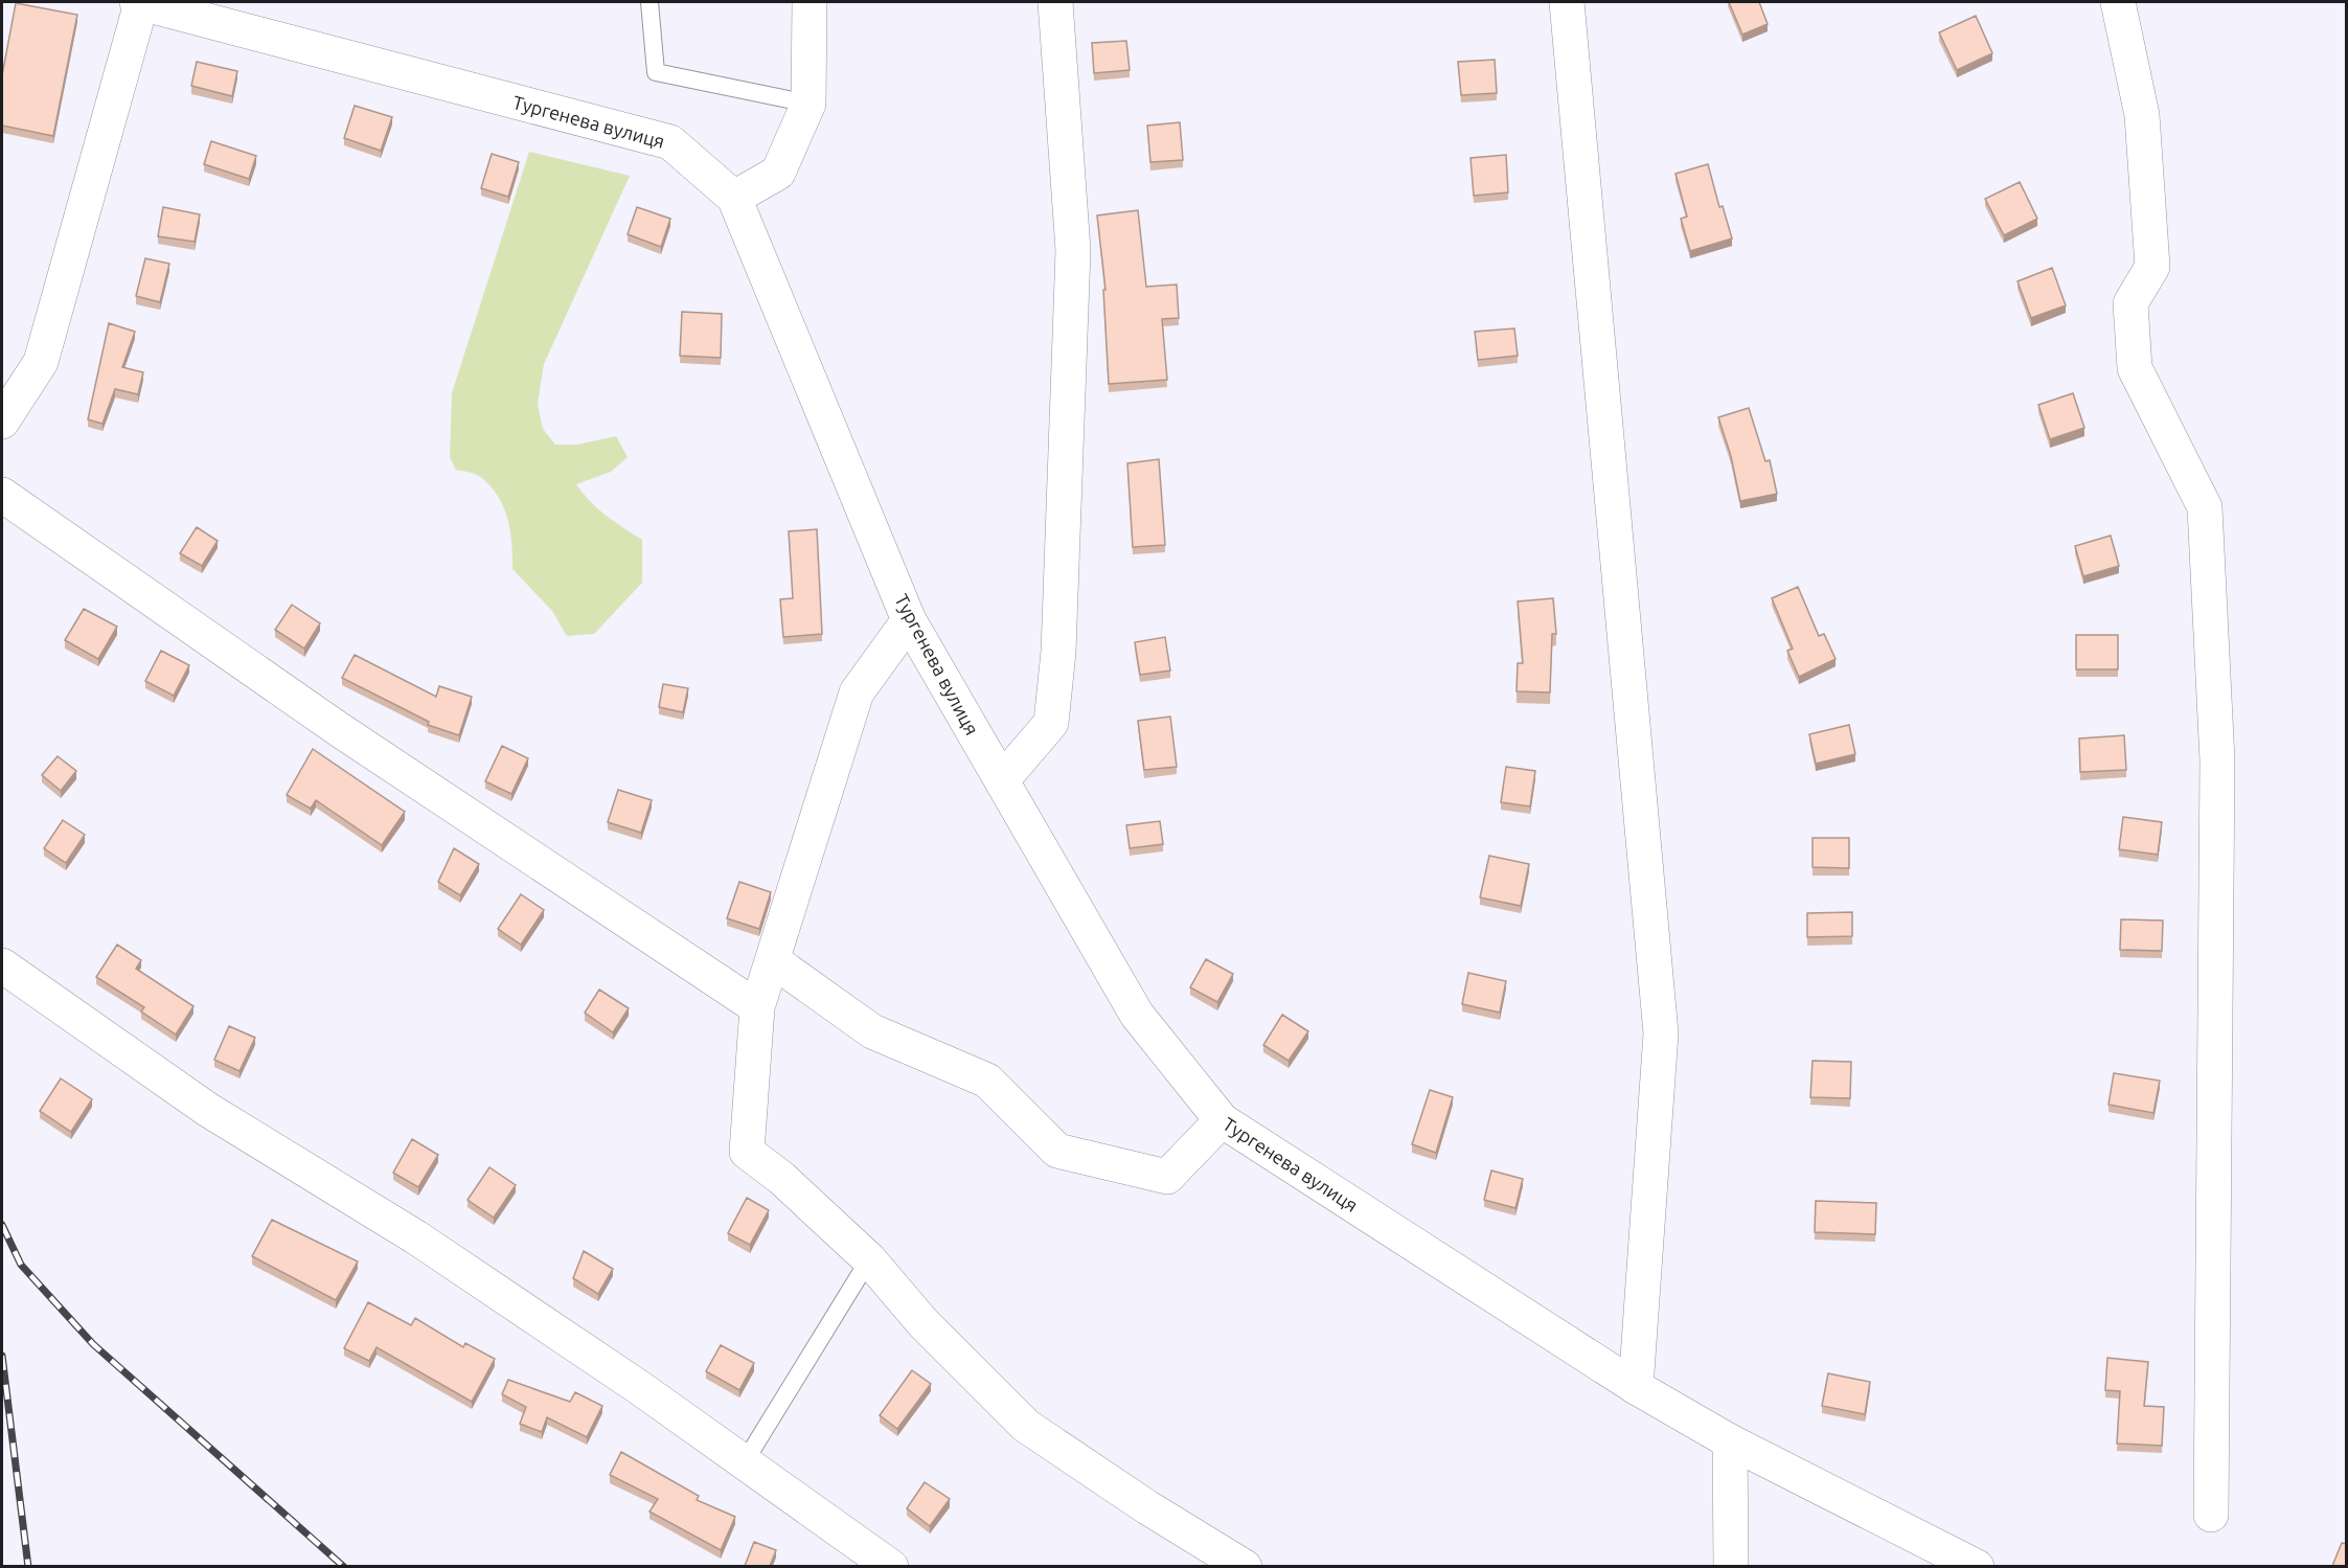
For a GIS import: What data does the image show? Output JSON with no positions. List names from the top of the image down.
{
  "streets": {
    "street": ["Тургенева вулиця"]
  }
}
